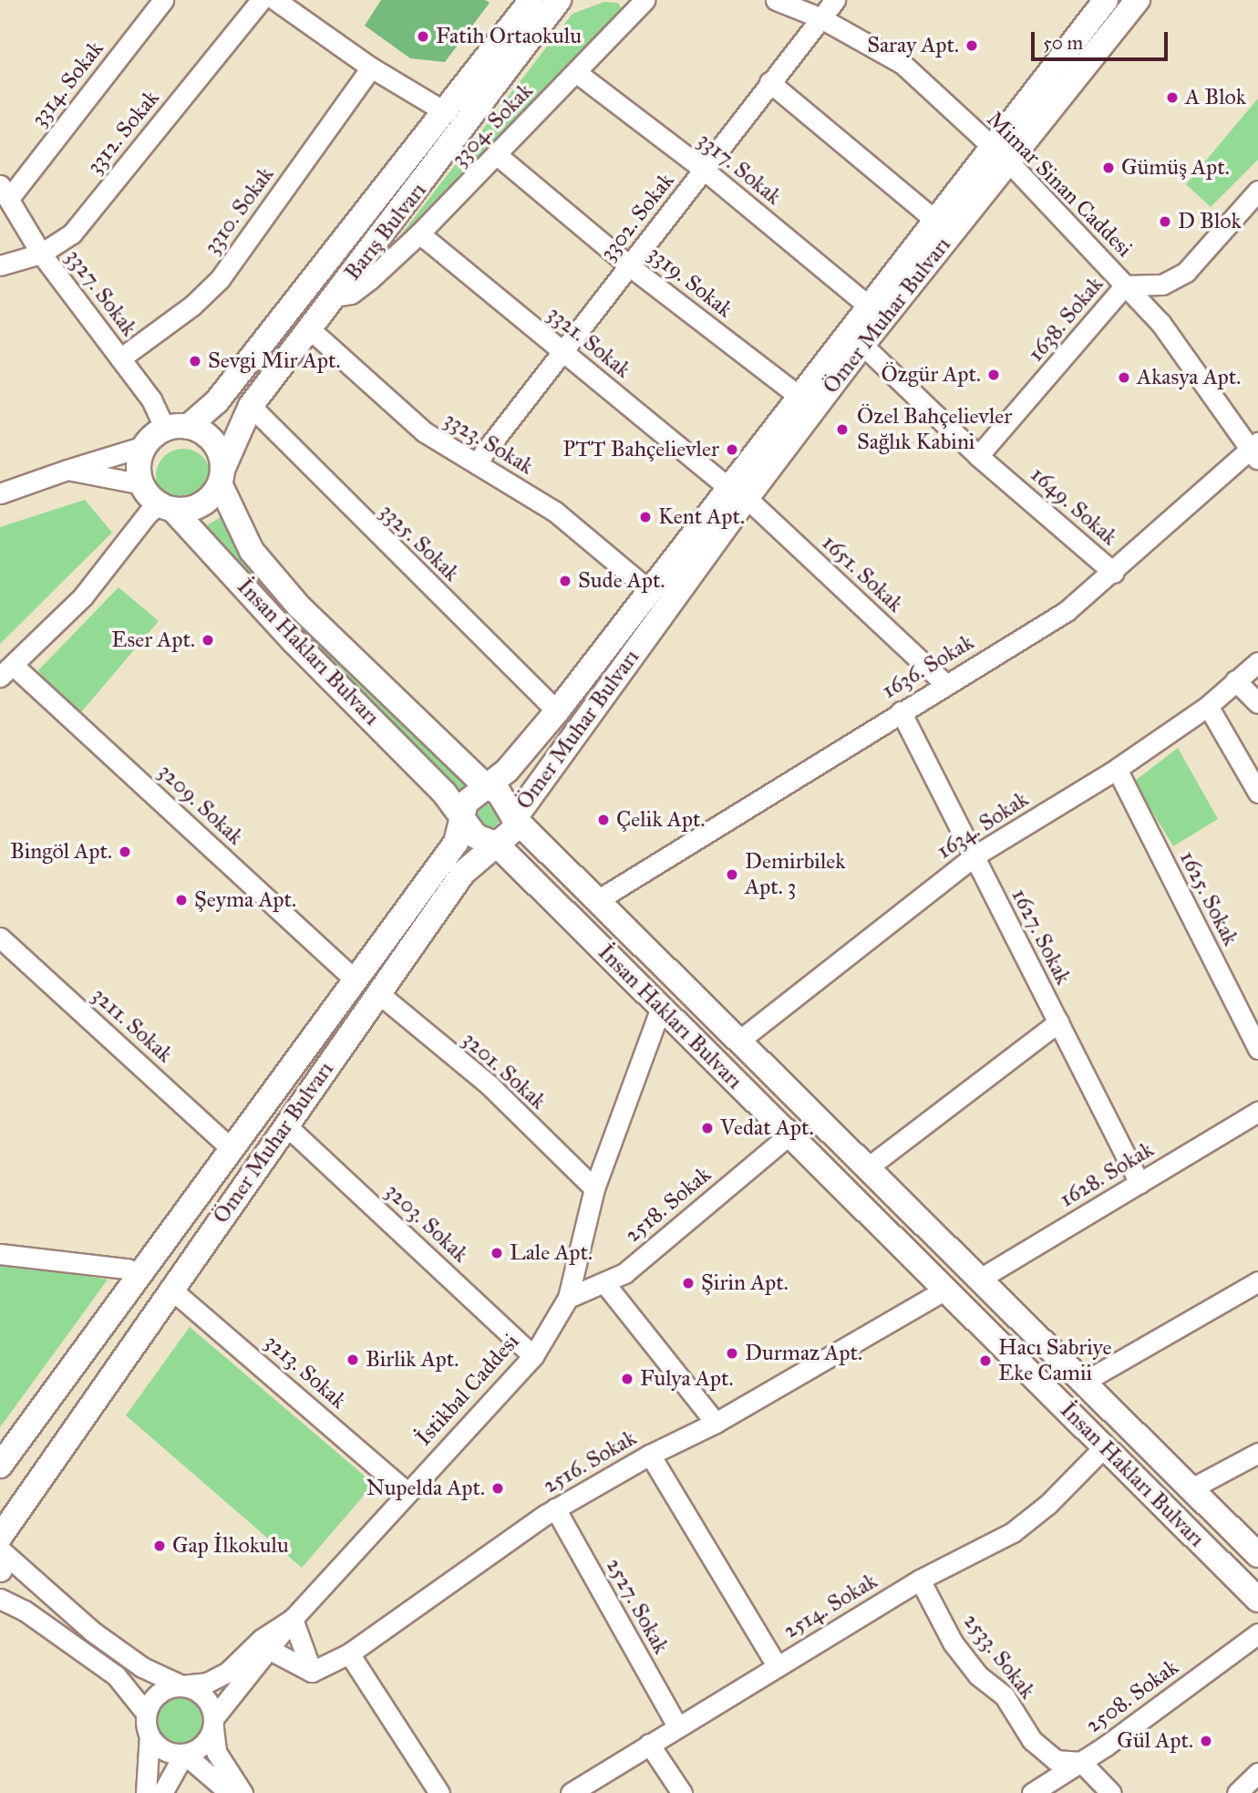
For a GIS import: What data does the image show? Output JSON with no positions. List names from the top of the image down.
{
  "streets": {
    "main road": ["Barış Bulvarı", "Ömer Muhar Bulvarı", "İnsan Hakları Bulvarı"],
    "street": [
      "3314. Sokak",
      "3304. Sokak",
      "3312. Sokak",
      "3317. Sokak",
      "Mimar Sinan Caddesi",
      "3310. Sokak",
      "3302. Sokak",
      "3319. Sokak",
      "3327. Sokak",
      "1638. Sokak",
      "3321. Sokak",
      "3323. Sokak",
      "1649. Sokak",
      "3325. Sokak",
      "1651. Sokak",
      "1636. Sokak",
      "3209. Sokak",
      "1634. Sokak",
      "1625. Sokak",
      "1627. Sokak",
      "3211. Sokak",
      "3201. Sokak",
      "1628. Sokak",
      "2518. Sokak",
      "3203. Sokak",
      "3213. Sokak",
      "İstikbal Caddesi",
      "2516. Sokak",
      "2527. Sokak",
      "2514. Sokak",
      "2533. Sokak",
      "2508. Sokak"
    ]
  },
  "crossings": [
    ["3314. Sokak", "3327. Sokak"],
    ["3304. Sokak", "3317. Sokak"],
    ["3304. Sokak", "Barış Bulvarı"],
    ["3304. Sokak", "3319. Sokak"],
    ["3304. Sokak", "3321. Sokak"],
    ["3312. Sokak", "3327. Sokak"],
    ["3317. Sokak", "3302. Sokak"],
    ["3317. Sokak", "Ömer Muhar Bulvarı"],
    ["Mimar Sinan Caddesi", "3302. Sokak"],
    ["Mimar Sinan Caddesi", "Ömer Muhar Bulvarı"],
    ["Mimar Sinan Caddesi", "1638. Sokak"],
    ["Mimar Sinan Caddesi", "1636. Sokak"],
    ["3310. Sokak", "3327. Sokak"],
    ["3302. Sokak", "3319. Sokak"],
    ["3302. Sokak", "3321. Sokak"],
    ["3302. Sokak", "3323. Sokak"],
    ["Barış Bulvarı", "3327. Sokak"],
    ["Barış Bulvarı", "3323. Sokak"],
    ["Barış Bulvarı", "3325. Sokak"],
    ["Barış Bulvarı", "İnsan Hakları Bulvarı"],
    ["3319. Sokak", "Ömer Muhar Bulvarı"],
    ["3327. Sokak", "İnsan Hakları Bulvarı"],
    ["Ömer Muhar Bulvarı", "3321. Sokak"],
    ["Ömer Muhar Bulvarı", "3323. Sokak"],
    ["Ömer Muhar Bulvarı", "1649. Sokak"],
    ["Ömer Muhar Bulvarı", "3325. Sokak"],
    ["Ömer Muhar Bulvarı", "1651. Sokak"],
    ["Ömer Muhar Bulvarı", "İnsan Hakları Bulvarı"],
    ["Ömer Muhar Bulvarı", "3209. Sokak"],
    ["Ömer Muhar Bulvarı", "3211. Sokak"],
    ["Ömer Muhar Bulvarı", "3201. Sokak"],
    ["Ömer Muhar Bulvarı", "3203. Sokak"],
    ["Ömer Muhar Bulvarı", "3213. Sokak"],
    ["1638. Sokak", "1649. Sokak"],
    ["3321. Sokak", "1651. Sokak"],
    ["1649. Sokak", "1636. Sokak"],
    ["1651. Sokak", "1636. Sokak"],
    ["İnsan Hakları Bulvarı", "1636. Sokak"],
    ["İnsan Hakları Bulvarı", "1634. Sokak"],
    ["İnsan Hakları Bulvarı", "1628. Sokak"],
    ["İnsan Hakları Bulvarı", "2518. Sokak"],
    ["İnsan Hakları Bulvarı", "İstikbal Caddesi"],
    ["İnsan Hakları Bulvarı", "2516. Sokak"],
    ["İnsan Hakları Bulvarı", "2514. Sokak"],
    ["1636. Sokak", "1627. Sokak"],
    ["1634. Sokak", "1625. Sokak"],
    ["1634. Sokak", "1627. Sokak"],
    ["1627. Sokak", "1628. Sokak"],
    ["3201. Sokak", "İstikbal Caddesi"],
    ["2518. Sokak", "İstikbal Caddesi"],
    ["3203. Sokak", "İstikbal Caddesi"],
    ["3213. Sokak", "İstikbal Caddesi"],
    ["2516. Sokak", "2527. Sokak"],
    ["2527. Sokak", "2514. Sokak"],
    ["2514. Sokak", "2533. Sokak"],
    ["2533. Sokak", "2508. Sokak"]
  ],
  "places": [
    "Fatih Ortaokulu",
    "Saray Apt.",
    "A Blok",
    "Gümüş Apt.",
    "D Blok",
    "Sevgi Mir Apt.",
    "Özgür Apt.",
    "Akasya Apt.",
    "Özel Bahçelievler Sağlık Kabini",
    "PTT Bahçelievler",
    "Kent Apt.",
    "Sude Apt.",
    "Eser Apt.",
    "Çelik Apt.",
    "Bingöl Apt.",
    "Demirbilek Apt. 3",
    "Şeyma Apt.",
    "Vedat Apt.",
    "Lale Apt.",
    "Şirin Apt.",
    "Durmaz Apt.",
    "Birlik Apt.",
    "Hacı Sabriye Eke Camii",
    "Fulya Apt.",
    "Nupelda Apt.",
    "Gap İlkokulu",
    "Gül Apt."
  ],
  "scale_bar": "50 m"
}
